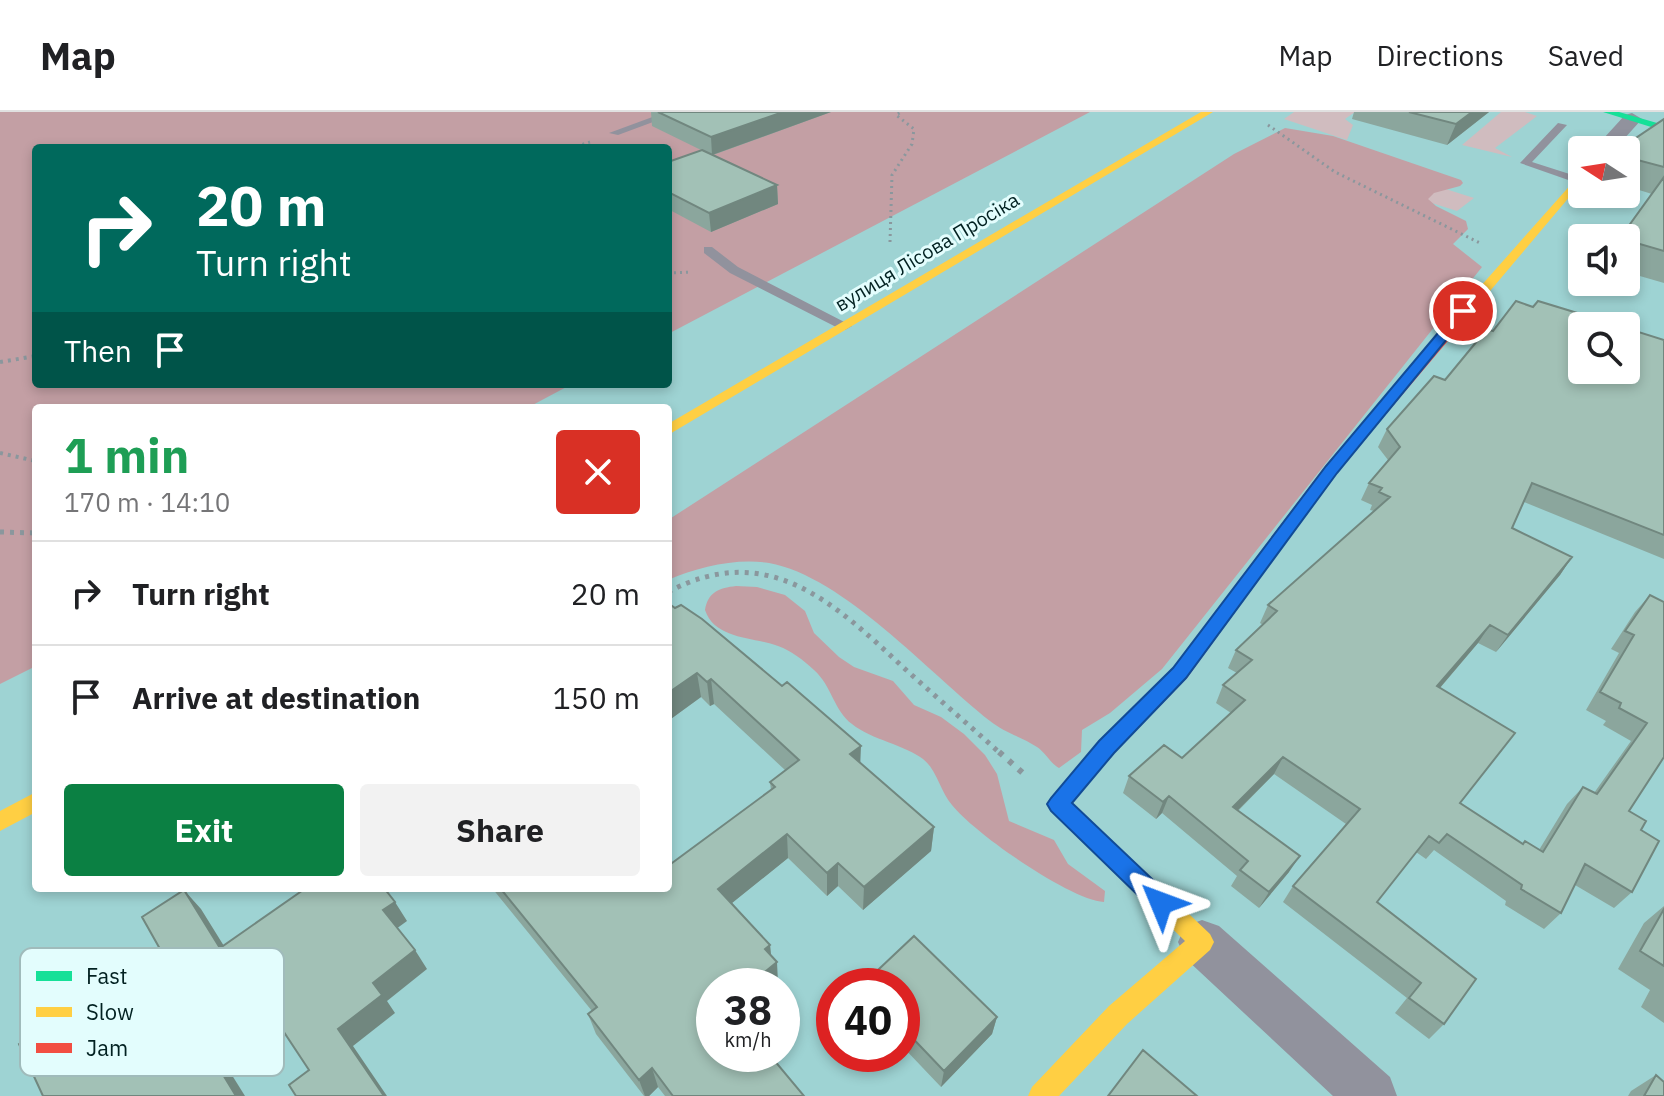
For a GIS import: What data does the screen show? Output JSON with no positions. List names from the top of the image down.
{
  "streets": {
    "street": ["вулиця Лісова Просіка"]
  },
  "legend": ["Fast", "Slow", "Jam"],
  "north": "left",
  "page": {
    "header": "Map",
    "nav": ["Map", "Directions", "Saved"],
    "turn": ["20 m", "Turn right"],
    "then": "Then",
    "heading": ["1 min", "170 m · 14:10"],
    "list": [
      {
        "name": "Turn right",
        "value": "20 m"
      },
      {
        "name": "Arrive at destination",
        "value": "150 m"
      }
    ],
    "buttons": ["Exit", "Share"],
    "speed": "38 km/h",
    "limit": "40"
  }
}
